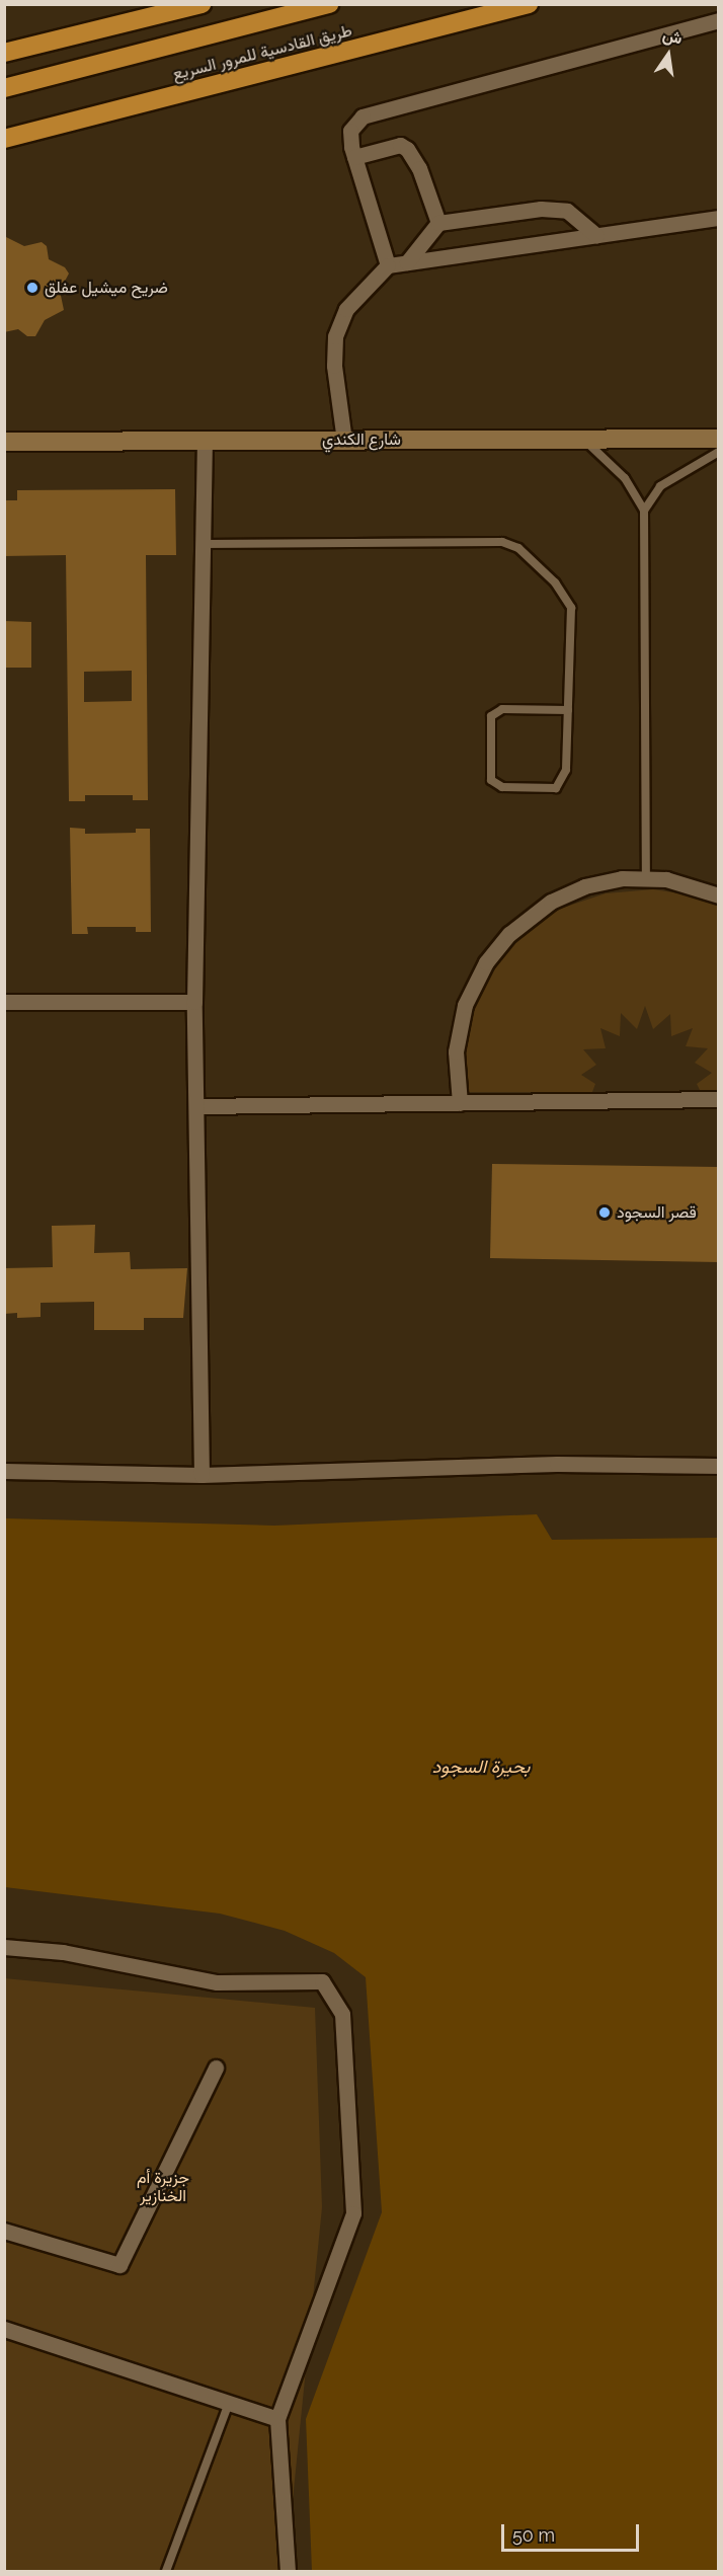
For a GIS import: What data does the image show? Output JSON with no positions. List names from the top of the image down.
{
  "streets": {
    "highway": ["طريق القادسية للمرور السريع"],
    "street": ["شارع الكندي"]
  },
  "water": ["بحيرة السجود"],
  "parks": ["جزيرة أم الخنازير"],
  "places": ["ضريح ميشيل عفلق", "قصر السجود"],
  "scale_bar": "50 m",
  "north": "top"
}
